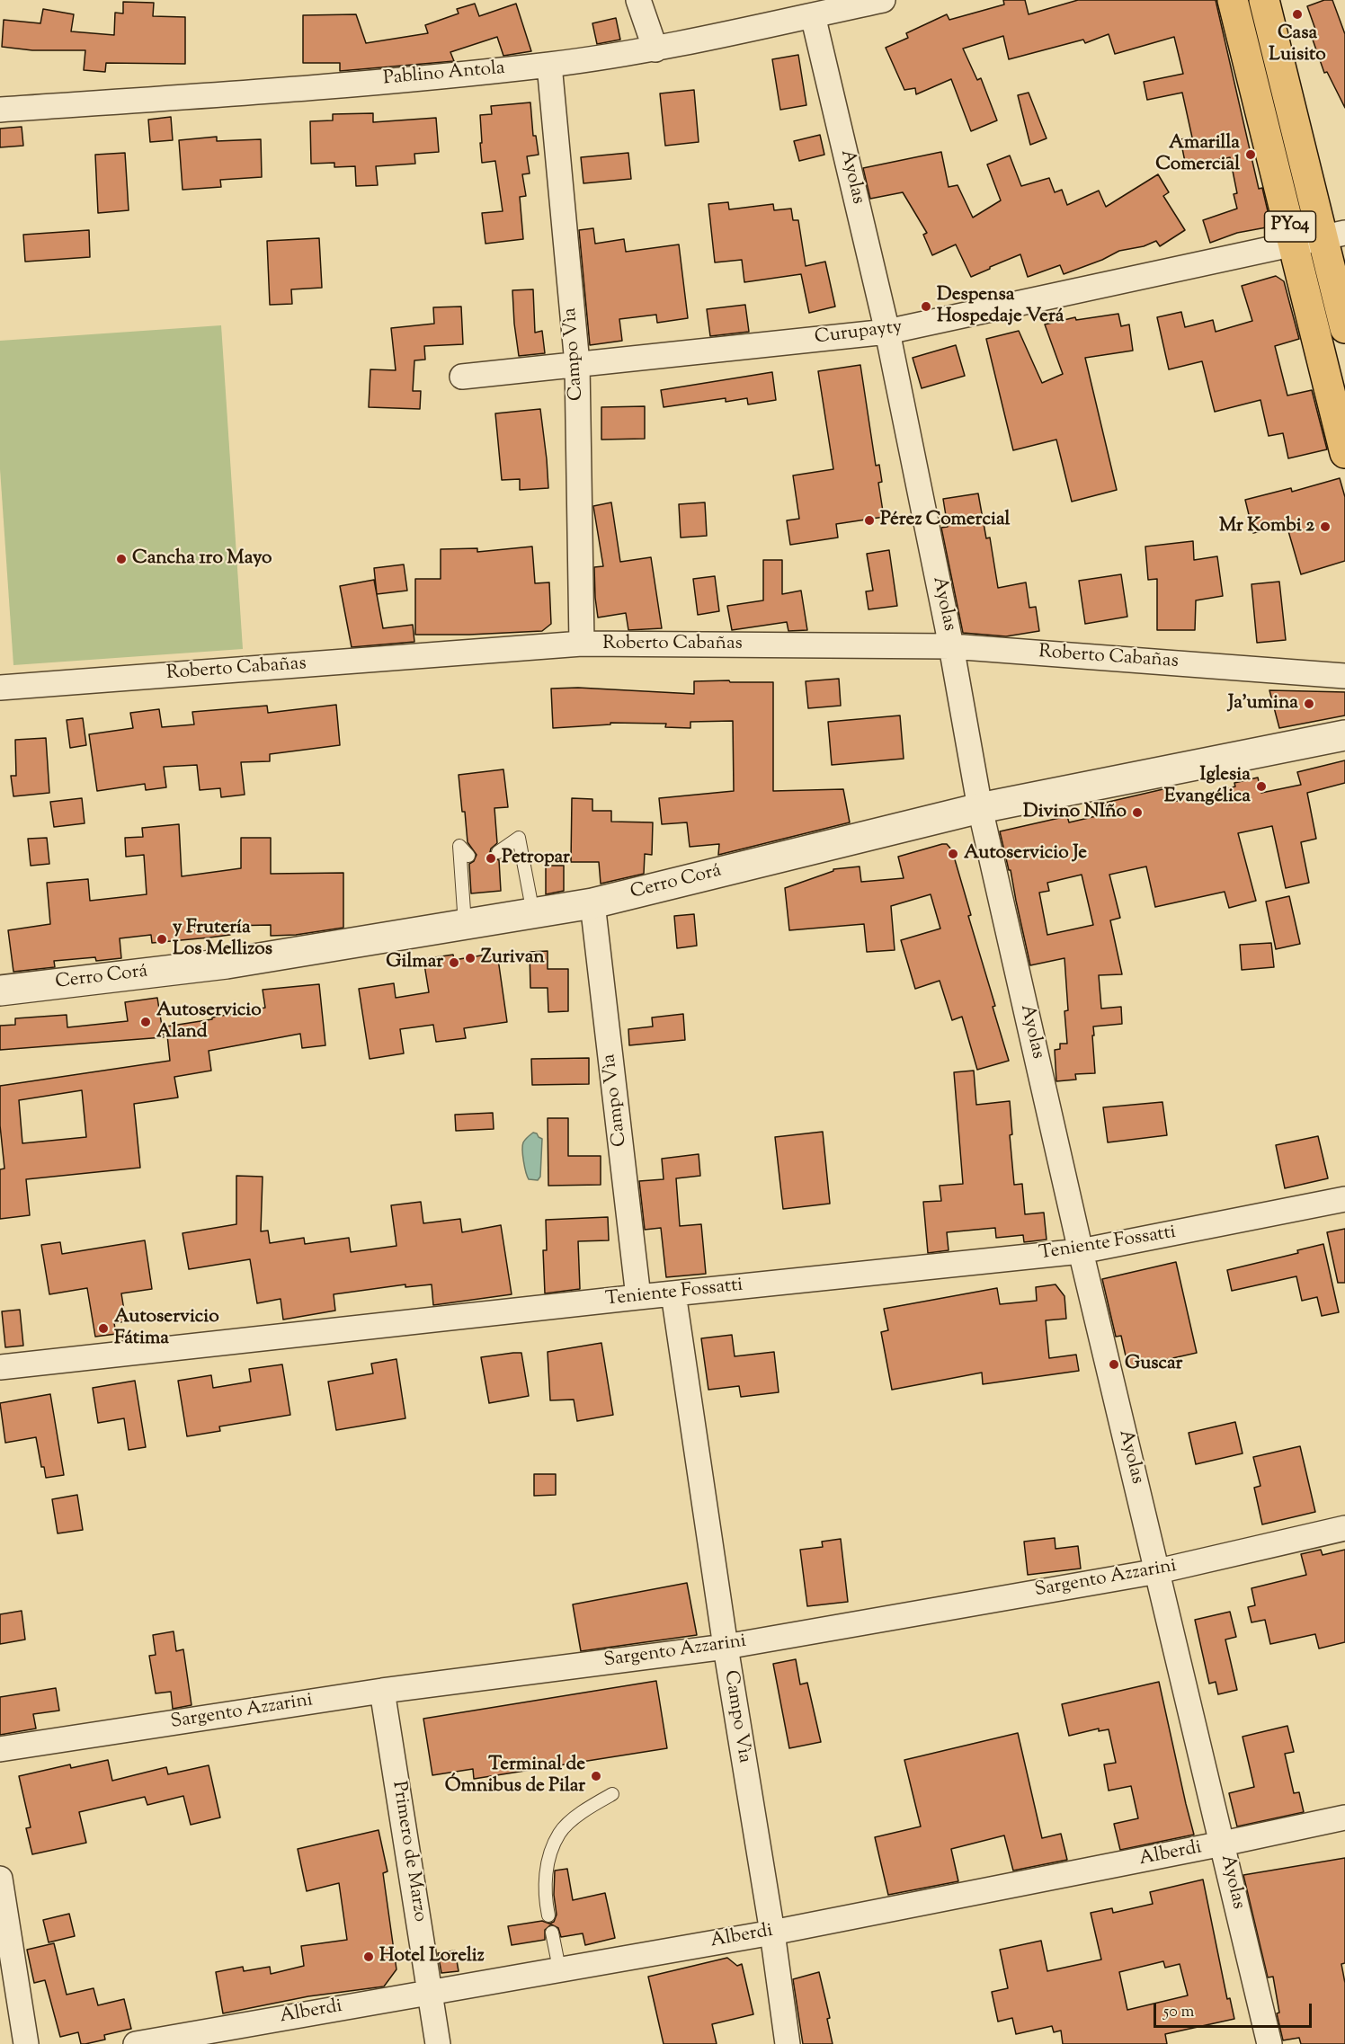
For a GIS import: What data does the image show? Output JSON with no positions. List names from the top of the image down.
{
  "streets": {
    "main road": ["PY04"],
    "street": [
      "Pablino Antola",
      "Ayolas",
      "Curupayty",
      "Campo Vìa",
      "Roberto Cabañas",
      "Cerro Corá",
      "Teniente Fossatti",
      "Sargento Azzarini",
      "Primero de Marzo",
      "Alberdi"
    ]
  },
  "crossings": [
    ["Pablino Antola", "Ayolas"],
    ["Pablino Antola", "Campo Vìa"],
    ["Ayolas", "Curupayty"],
    ["Ayolas", "Roberto Cabañas"],
    ["Ayolas", "Cerro Corá"],
    ["Ayolas", "Teniente Fossatti"],
    ["Ayolas", "Sargento Azzarini"],
    ["Ayolas", "Alberdi"],
    ["PY04", "Curupayty"],
    ["Curupayty", "Campo Vìa"],
    ["Campo Vìa", "Roberto Cabañas"],
    ["Campo Vìa", "Cerro Corá"],
    ["Campo Vìa", "Teniente Fossatti"],
    ["Campo Vìa", "Sargento Azzarini"],
    ["Campo Vìa", "Alberdi"],
    ["Sargento Azzarini", "Primero de Marzo"],
    ["Primero de Marzo", "Alberdi"]
  ],
  "places": [
    "Casa Luisito",
    "Amarilla Comercial",
    "Despensa Hospedaje Verá",
    "Pérez Comercial",
    "Mr Kombi 2",
    "Cancha 1ro Mayo",
    "Ja'umina",
    "Iglesia Evangélica",
    "Divino NIño",
    "Autoservicio Je",
    "Petropar",
    "y Frutería Los Mellizos",
    "Zurivan",
    "Gilmar",
    "Autoservicio Aland",
    "Autoservicio Fátima",
    "Guscar",
    "Terminal de Ómnibus de Pilar",
    "Hotel Loreliz"
  ],
  "scale_bar": "50 m"
}
